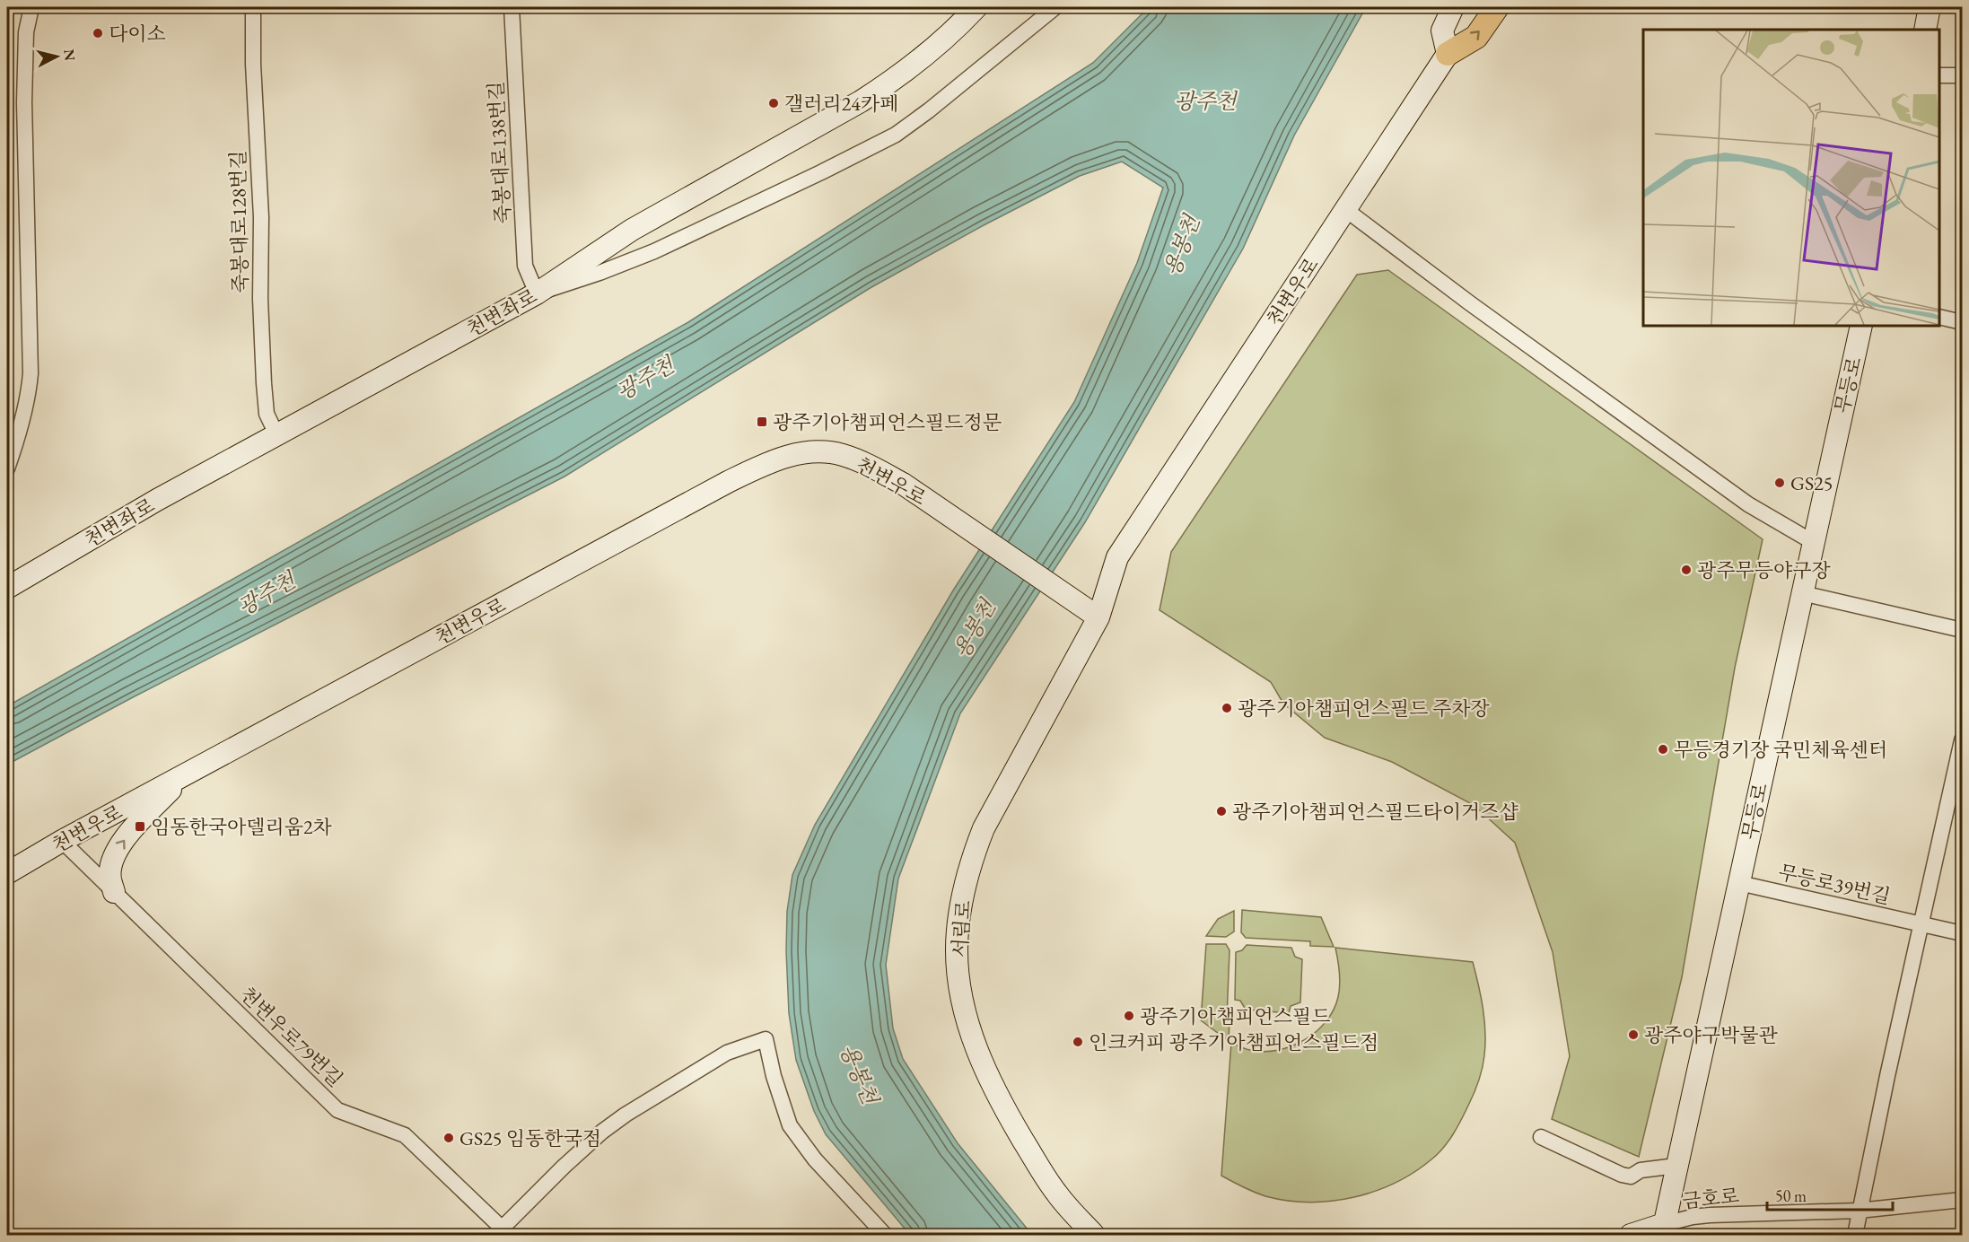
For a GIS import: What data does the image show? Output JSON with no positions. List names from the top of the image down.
{
  "streets": {
    "street": [
      "죽봉대로138번길",
      "죽봉대로128번길",
      "천변우로",
      "천변좌로",
      "무등로",
      "무등로39번길",
      "서림로",
      "천변우로79번길",
      "금호로"
    ]
  },
  "crossings": [
    ["죽봉대로138번길", "천변좌로"],
    ["죽봉대로128번길", "천변좌로"],
    ["천변우로", "서림로"],
    ["천변우로", "천변우로79번길"],
    ["무등로", "무등로39번길"],
    ["무등로", "금호로"]
  ],
  "water": ["광주천", "용봉천"],
  "places": {
    "other": [
      "다이소",
      "갤러리24카페",
      "GS25",
      "광주무등야구장",
      "광주기아챔피언스필드 주차장",
      "무등경기장 국민체육센터",
      "광주기아챔피언스필드타이거즈샵",
      "광주기아챔피언스필드",
      "광주야구박물관",
      "인크커피 광주기아챔피언스필드점",
      "GS25 임동한국점"
    ],
    "transit": ["광주기아챔피언스필드정문", "임동한국아델리움2차"]
  },
  "scale_bar": "50 m",
  "north": "right"
}
